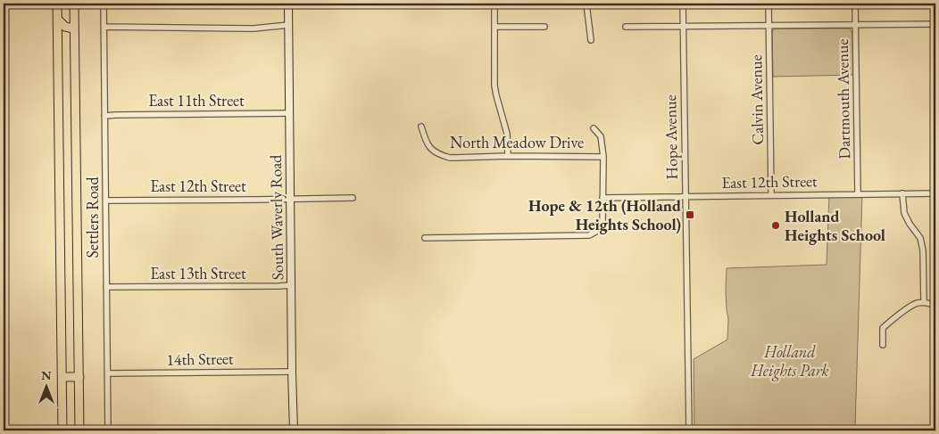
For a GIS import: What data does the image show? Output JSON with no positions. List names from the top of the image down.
{
  "streets": {
    "main road": ["South Waverly Road"],
    "street": [
      "Dartmouth Avenue",
      "Calvin Avenue",
      "East 11th Street",
      "Hope Avenue",
      "North Meadow Drive",
      "East 12th Street",
      "Settlers Road",
      "East 13th Street",
      "14th Street"
    ]
  },
  "crossings": [
    ["Dartmouth Avenue", "East 12th Street"],
    ["Calvin Avenue", "East 12th Street"],
    ["East 11th Street", "Settlers Road"],
    ["East 11th Street", "South Waverly Road"],
    ["Hope Avenue", "East 12th Street"],
    ["East 12th Street", "Settlers Road"],
    ["East 12th Street", "South Waverly Road"],
    ["Settlers Road", "East 13th Street"],
    ["Settlers Road", "14th Street"],
    ["South Waverly Road", "East 13th Street"],
    ["South Waverly Road", "14th Street"]
  ],
  "parks": ["Holland Heights Park"],
  "places": {
    "transit": ["Hope & 12th (Holland Heights School)"],
    "other": ["Holland Heights School"]
  },
  "north": "top"
}
